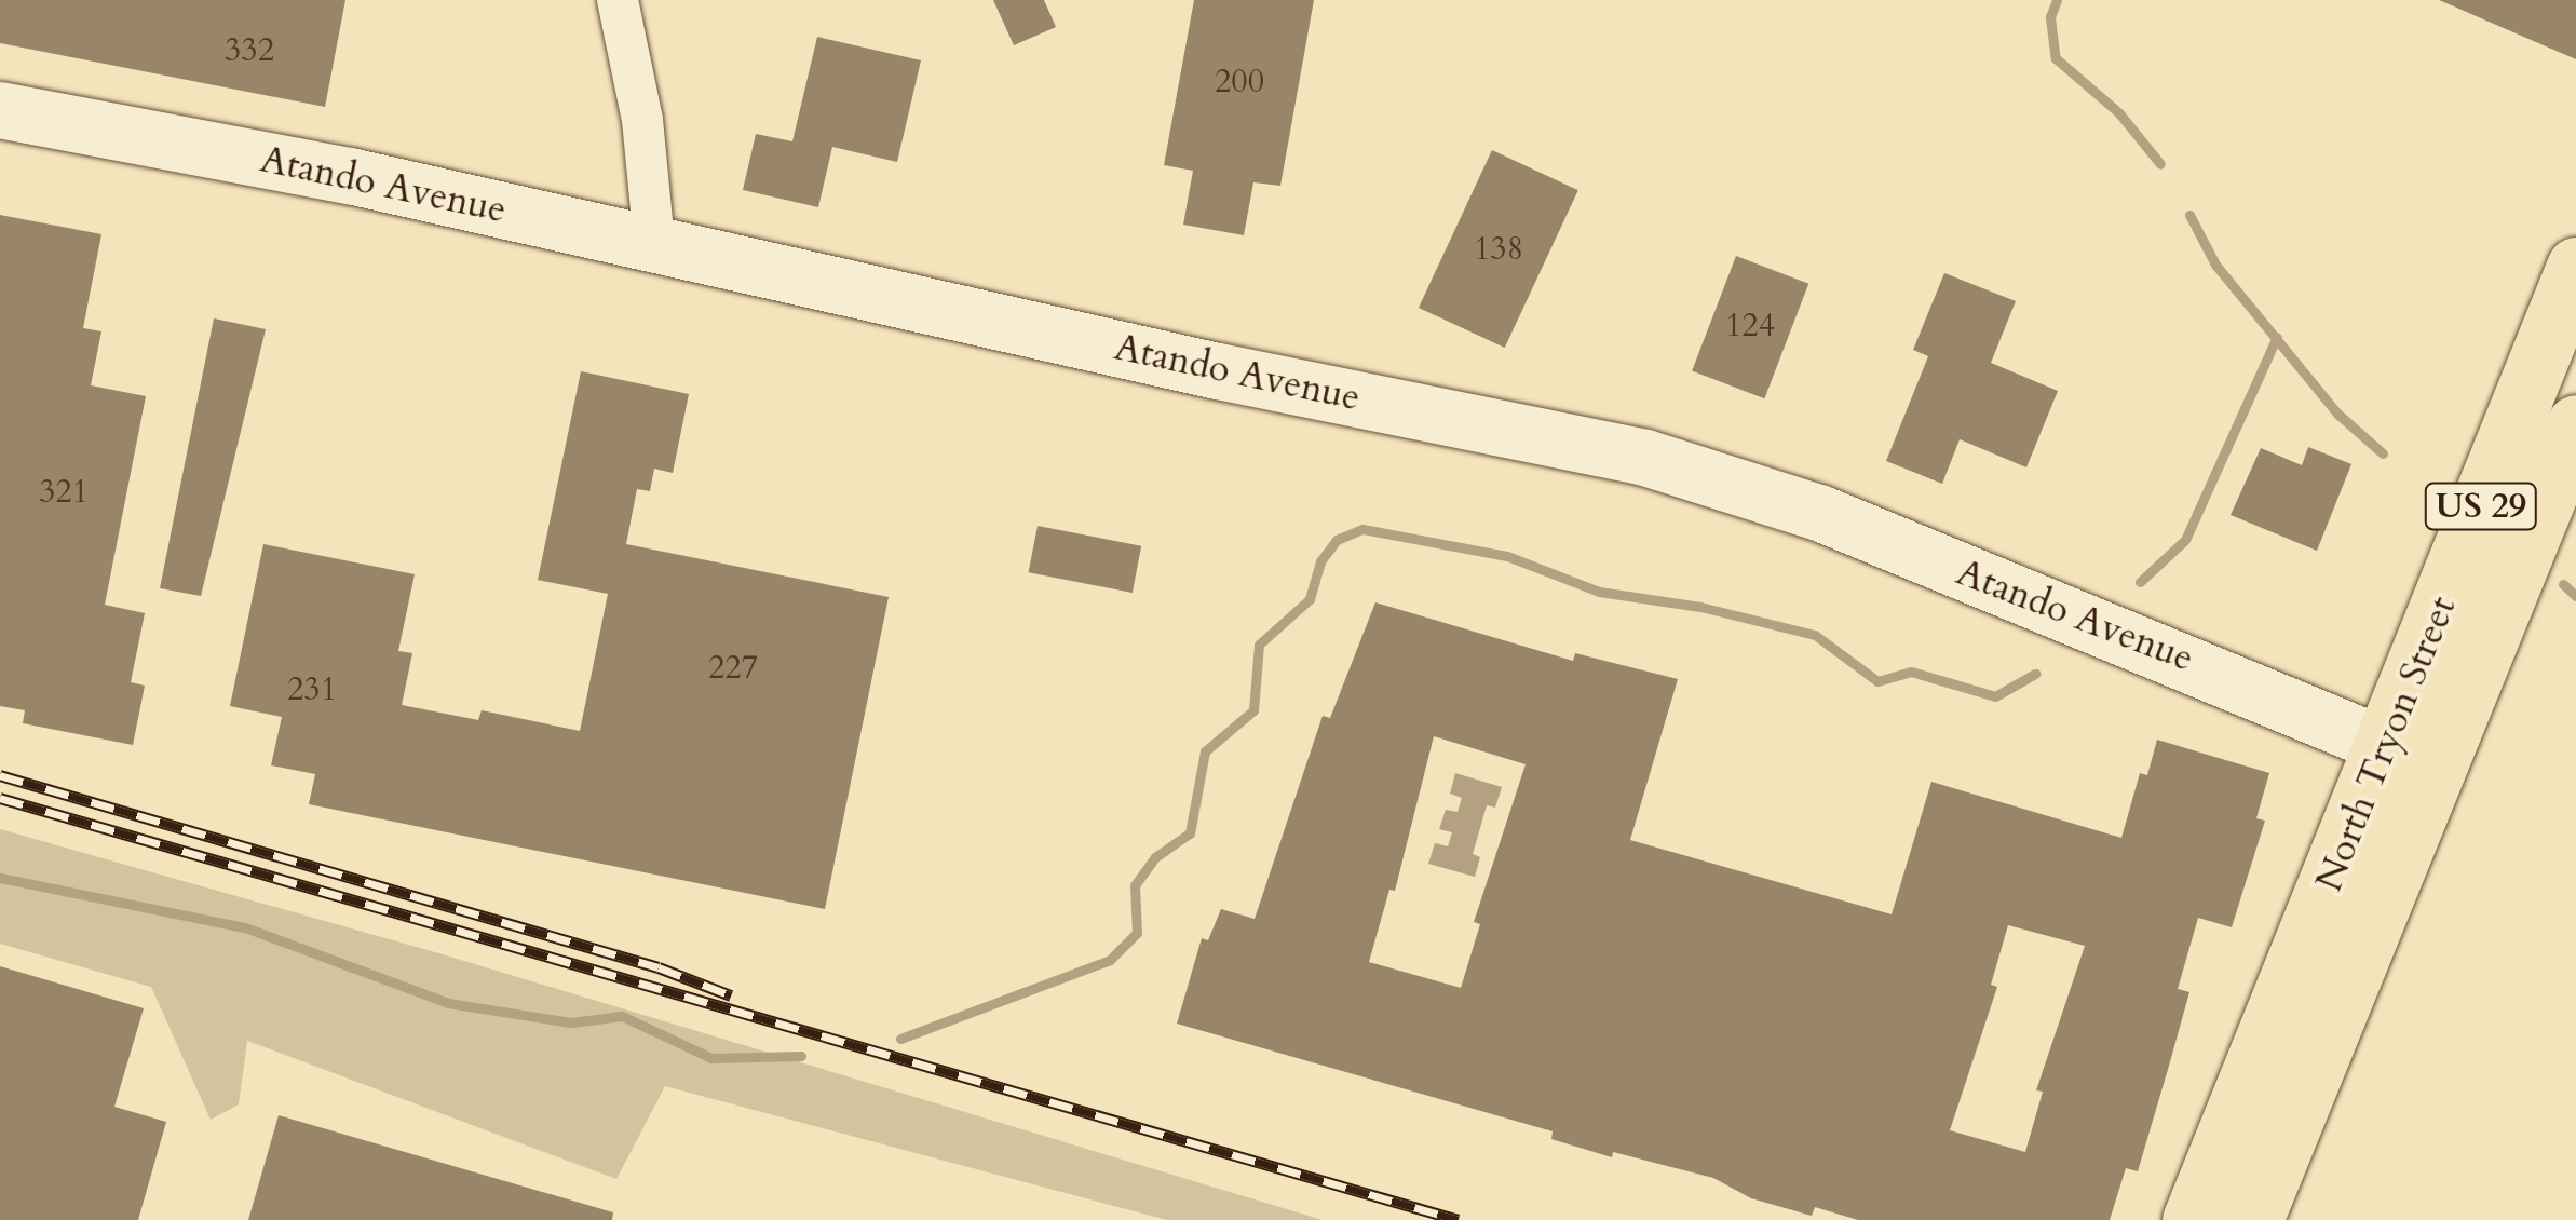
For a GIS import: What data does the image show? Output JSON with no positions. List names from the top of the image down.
{
  "streets": {
    "main road": ["Atando Avenue", "US 29", "North Tryon Street"]
  },
  "crossings": [
    ["Atando Avenue", "North Tryon Street"]
  ],
  "house_numbers": [
    "332",
    "200",
    "138",
    "124",
    "321",
    "227",
    "231"
  ]
}
